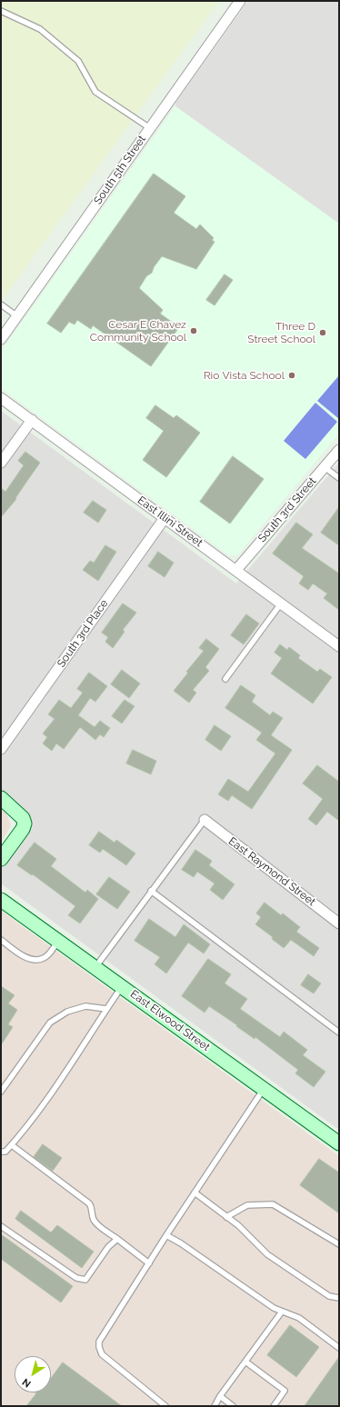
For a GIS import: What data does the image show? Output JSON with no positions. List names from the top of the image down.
{
  "streets": {
    "street": [
      "South 5th Street",
      "South 3rd Street",
      "East Illini Street",
      "South 3rd Place",
      "East Raymond Street",
      "East Elwood Street"
    ]
  },
  "crossings": [
    ["South 3rd Street", "East Illini Street"],
    ["East Illini Street", "South 3rd Place"]
  ],
  "places": ["Cesar E Chavez Community School", "Three D Street School", "Rio Vista School"],
  "north": "bottom left"
}
